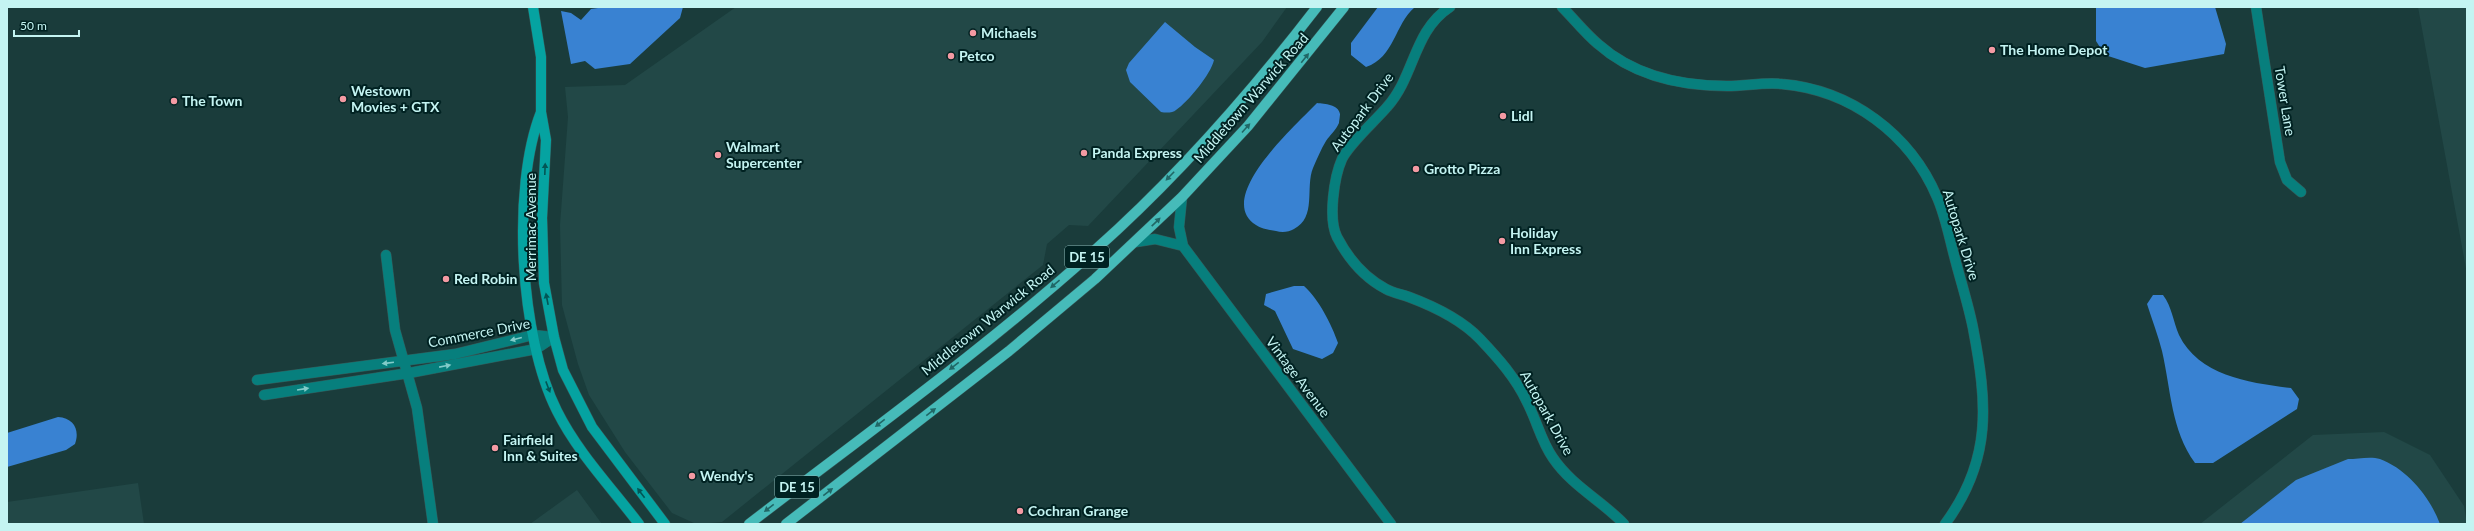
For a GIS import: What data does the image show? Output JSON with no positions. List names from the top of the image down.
{
  "streets": {
    "main road": ["Middletown Warwick Road", "DE 15"],
    "street": [
      "Tower Lane",
      "Autopark Drive",
      "Merrimac Avenue",
      "Commerce Drive",
      "Vintage Avenue"
    ]
  },
  "crossings": [
    ["Middletown Warwick Road", "Vintage Avenue"],
    ["Merrimac Avenue", "Commerce Drive"]
  ],
  "places": [
    "Michaels",
    "The Home Depot",
    "Petco",
    "Westown Movies + GTX",
    "The Town",
    "Lidl",
    "Panda Express",
    "Walmart Supercenter",
    "Grotto Pizza",
    "Holiday Inn Express",
    "Red Robin",
    "Fairfield Inn & Suites",
    "Wendy's",
    "Cochran Grange"
  ],
  "scale_bar": "50 m"
}
